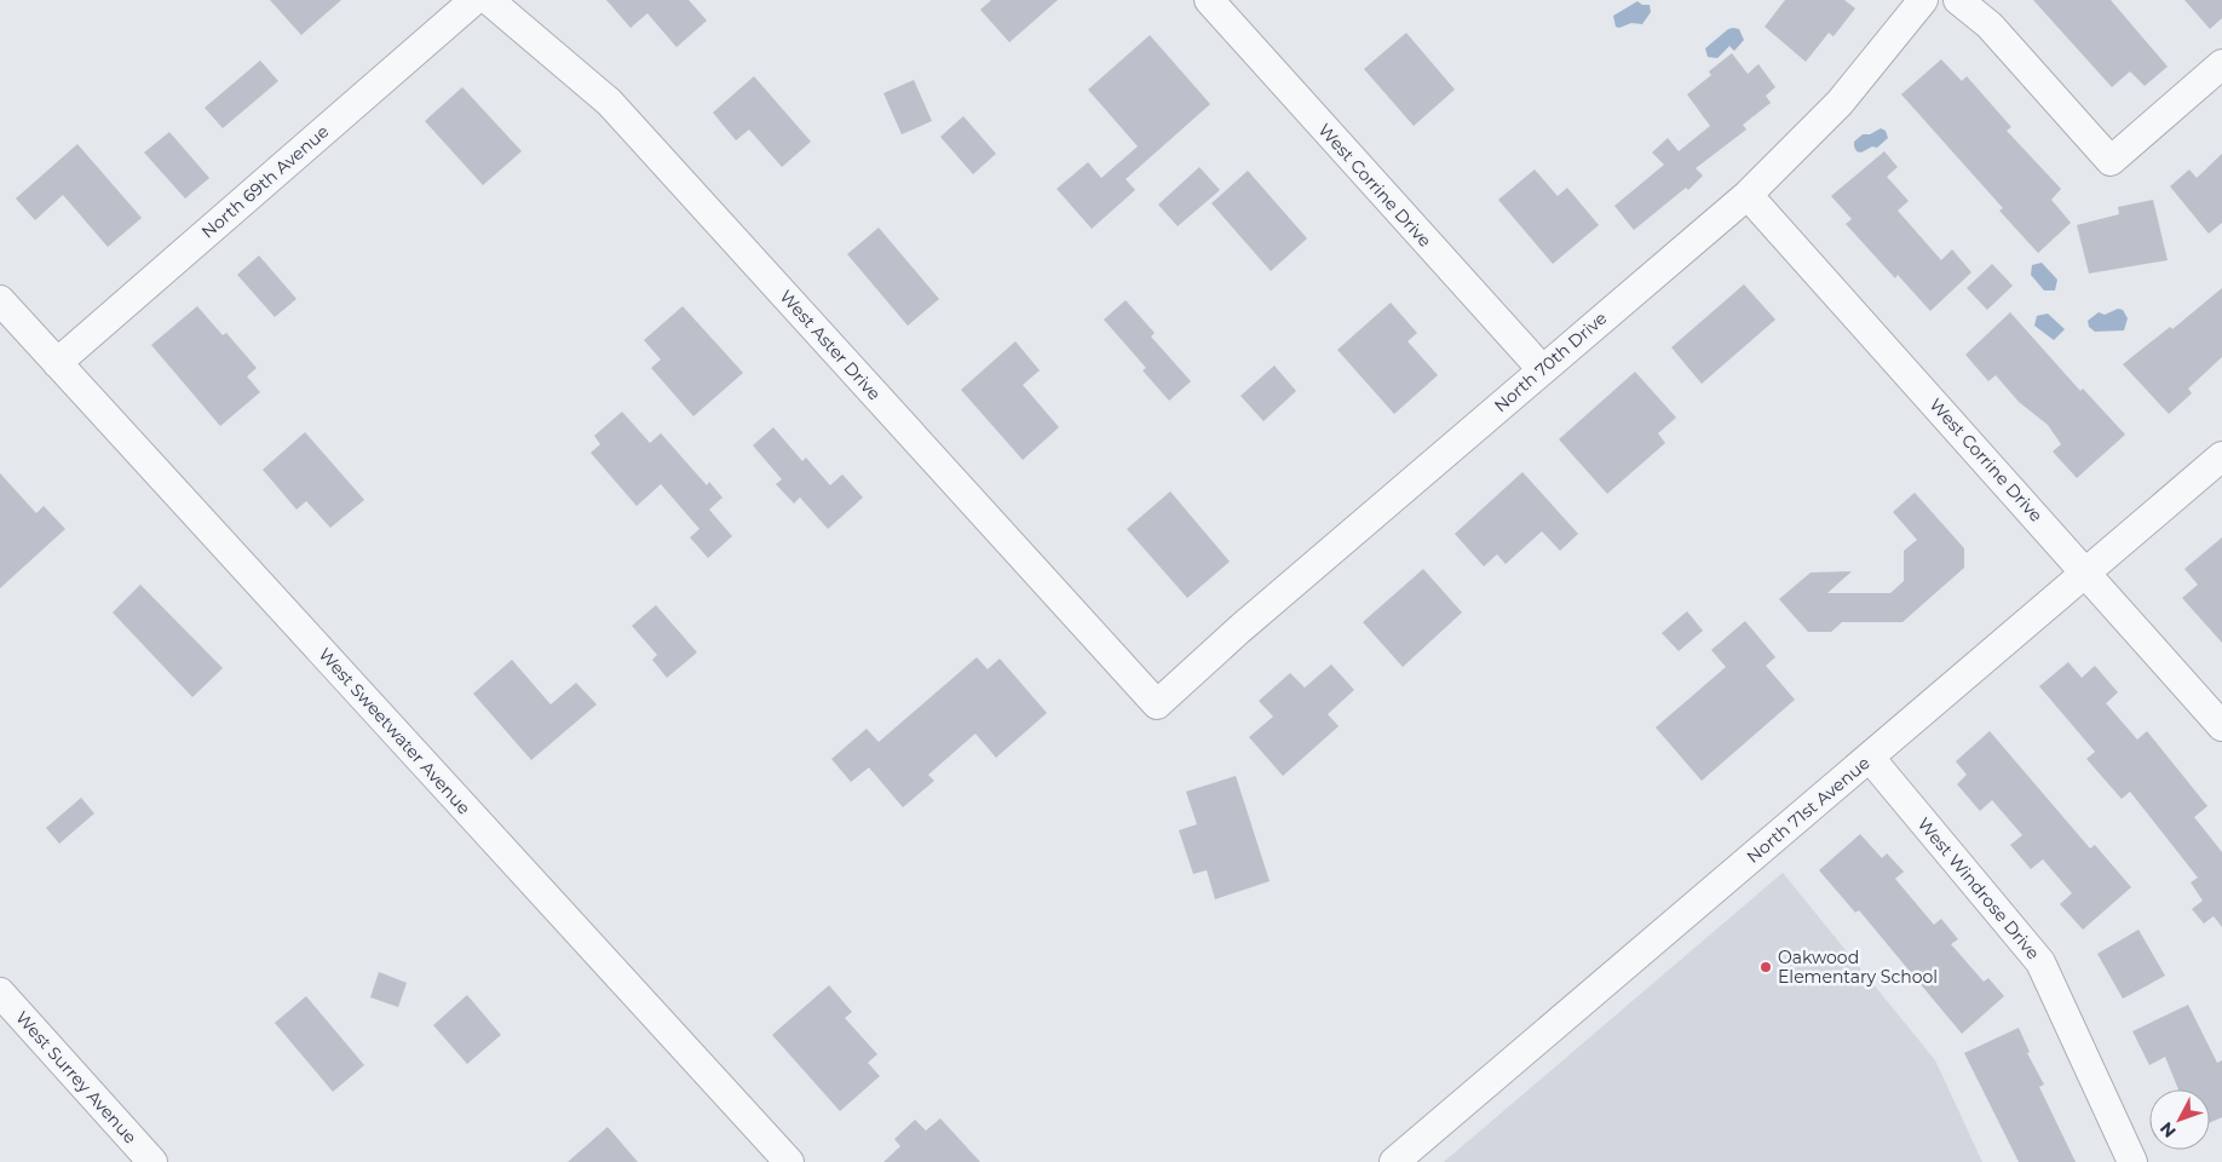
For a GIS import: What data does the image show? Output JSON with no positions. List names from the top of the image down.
{
  "streets": {
    "street": [
      "North 69th Avenue",
      "West Corrine Drive",
      "West Aster Drive",
      "North 70th Drive",
      "West Sweetwater Avenue",
      "North 71st Avenue",
      "West Windrose Drive",
      "West Surrey Avenue"
    ]
  },
  "crossings": [
    ["North 69th Avenue", "West Sweetwater Avenue"],
    ["West Corrine Drive", "North 70th Drive"],
    ["West Corrine Drive", "North 71st Avenue"],
    ["West Aster Drive", "North 70th Drive"],
    ["North 71st Avenue", "West Windrose Drive"]
  ],
  "places": ["Oakwood Elementary School"],
  "north": "bottom left"
}
